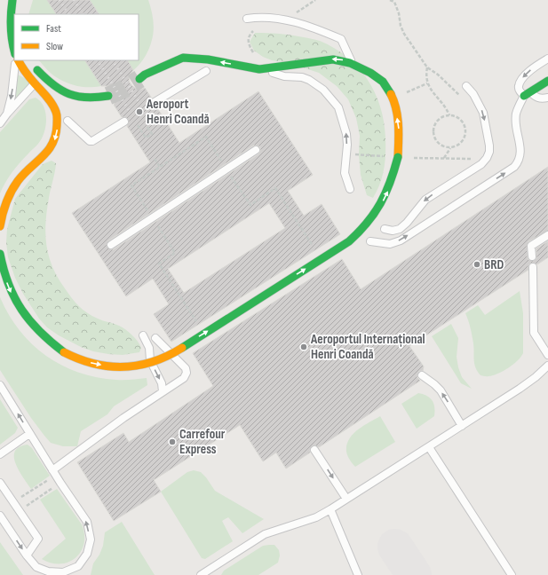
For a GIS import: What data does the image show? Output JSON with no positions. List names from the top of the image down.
{
  "places": [
    "Aeroport Henri Coandă",
    "BRD",
    "Aeroportul Internațional Henri Coandă",
    "Carrefour Express"
  ],
  "legend": ["Fast", "Slow"]
}
